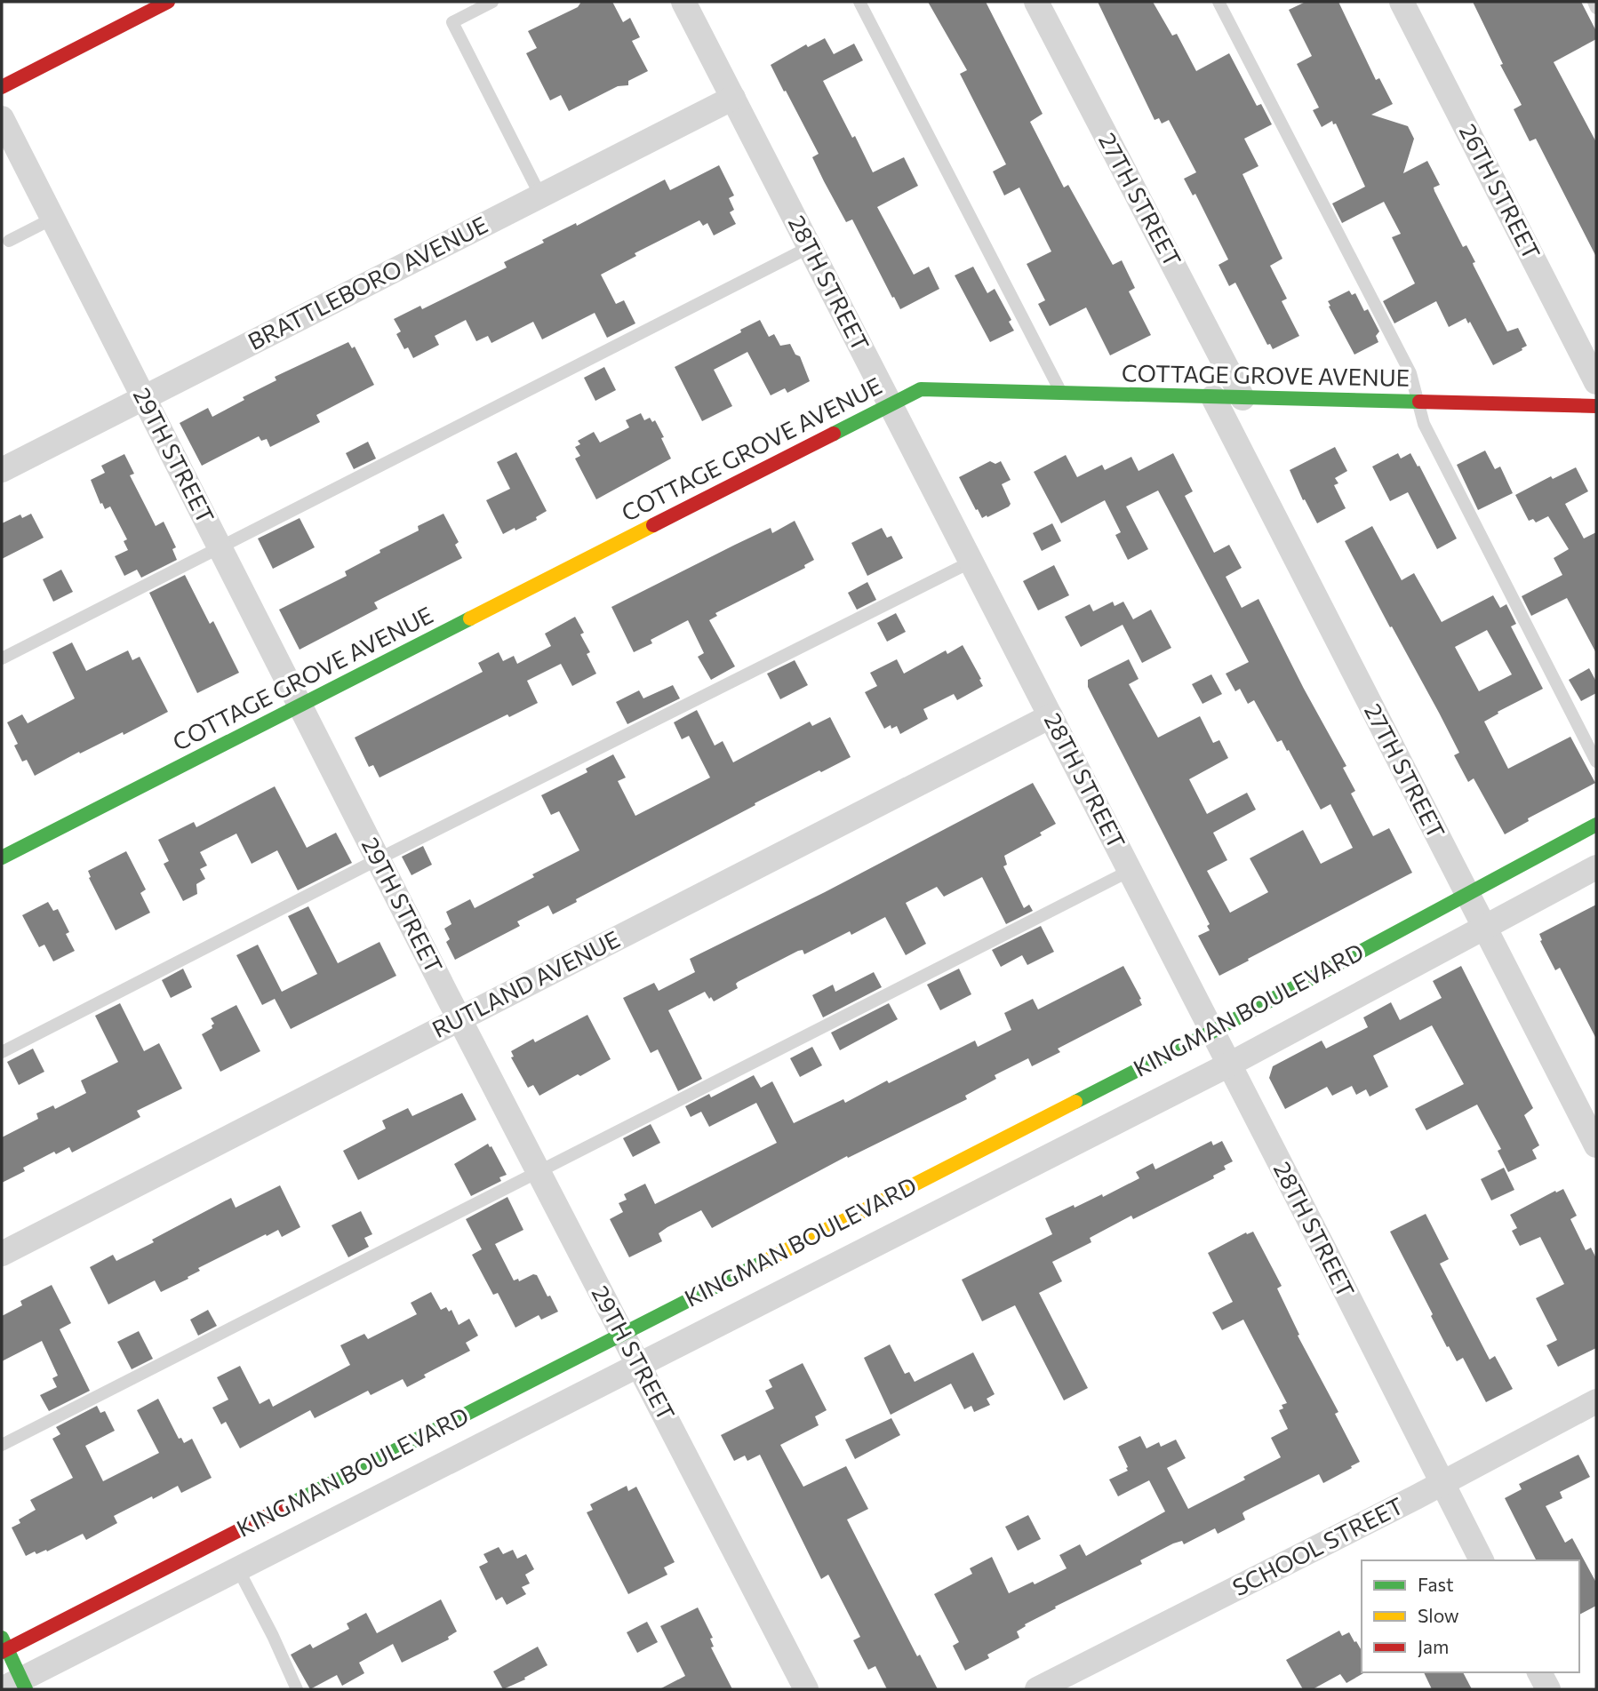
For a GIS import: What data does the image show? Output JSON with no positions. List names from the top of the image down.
{
  "streets": {
    "street": [
      "26TH STREET",
      "27TH STREET",
      "BRATTLEBORO AVENUE",
      "28TH STREET",
      "COTTAGE GROVE AVENUE",
      "29TH STREET",
      "RUTLAND AVENUE",
      "KINGMAN BOULEVARD",
      "SCHOOL STREET"
    ]
  },
  "crossings": [
    ["27TH STREET", "COTTAGE GROVE AVENUE"],
    ["27TH STREET", "KINGMAN BOULEVARD"],
    ["BRATTLEBORO AVENUE", "28TH STREET"],
    ["BRATTLEBORO AVENUE", "29TH STREET"],
    ["28TH STREET", "COTTAGE GROVE AVENUE"],
    ["28TH STREET", "RUTLAND AVENUE"],
    ["28TH STREET", "KINGMAN BOULEVARD"],
    ["28TH STREET", "SCHOOL STREET"],
    ["COTTAGE GROVE AVENUE", "29TH STREET"],
    ["29TH STREET", "RUTLAND AVENUE"],
    ["29TH STREET", "KINGMAN BOULEVARD"]
  ],
  "legend": ["Fast", "Slow", "Jam"]
}
